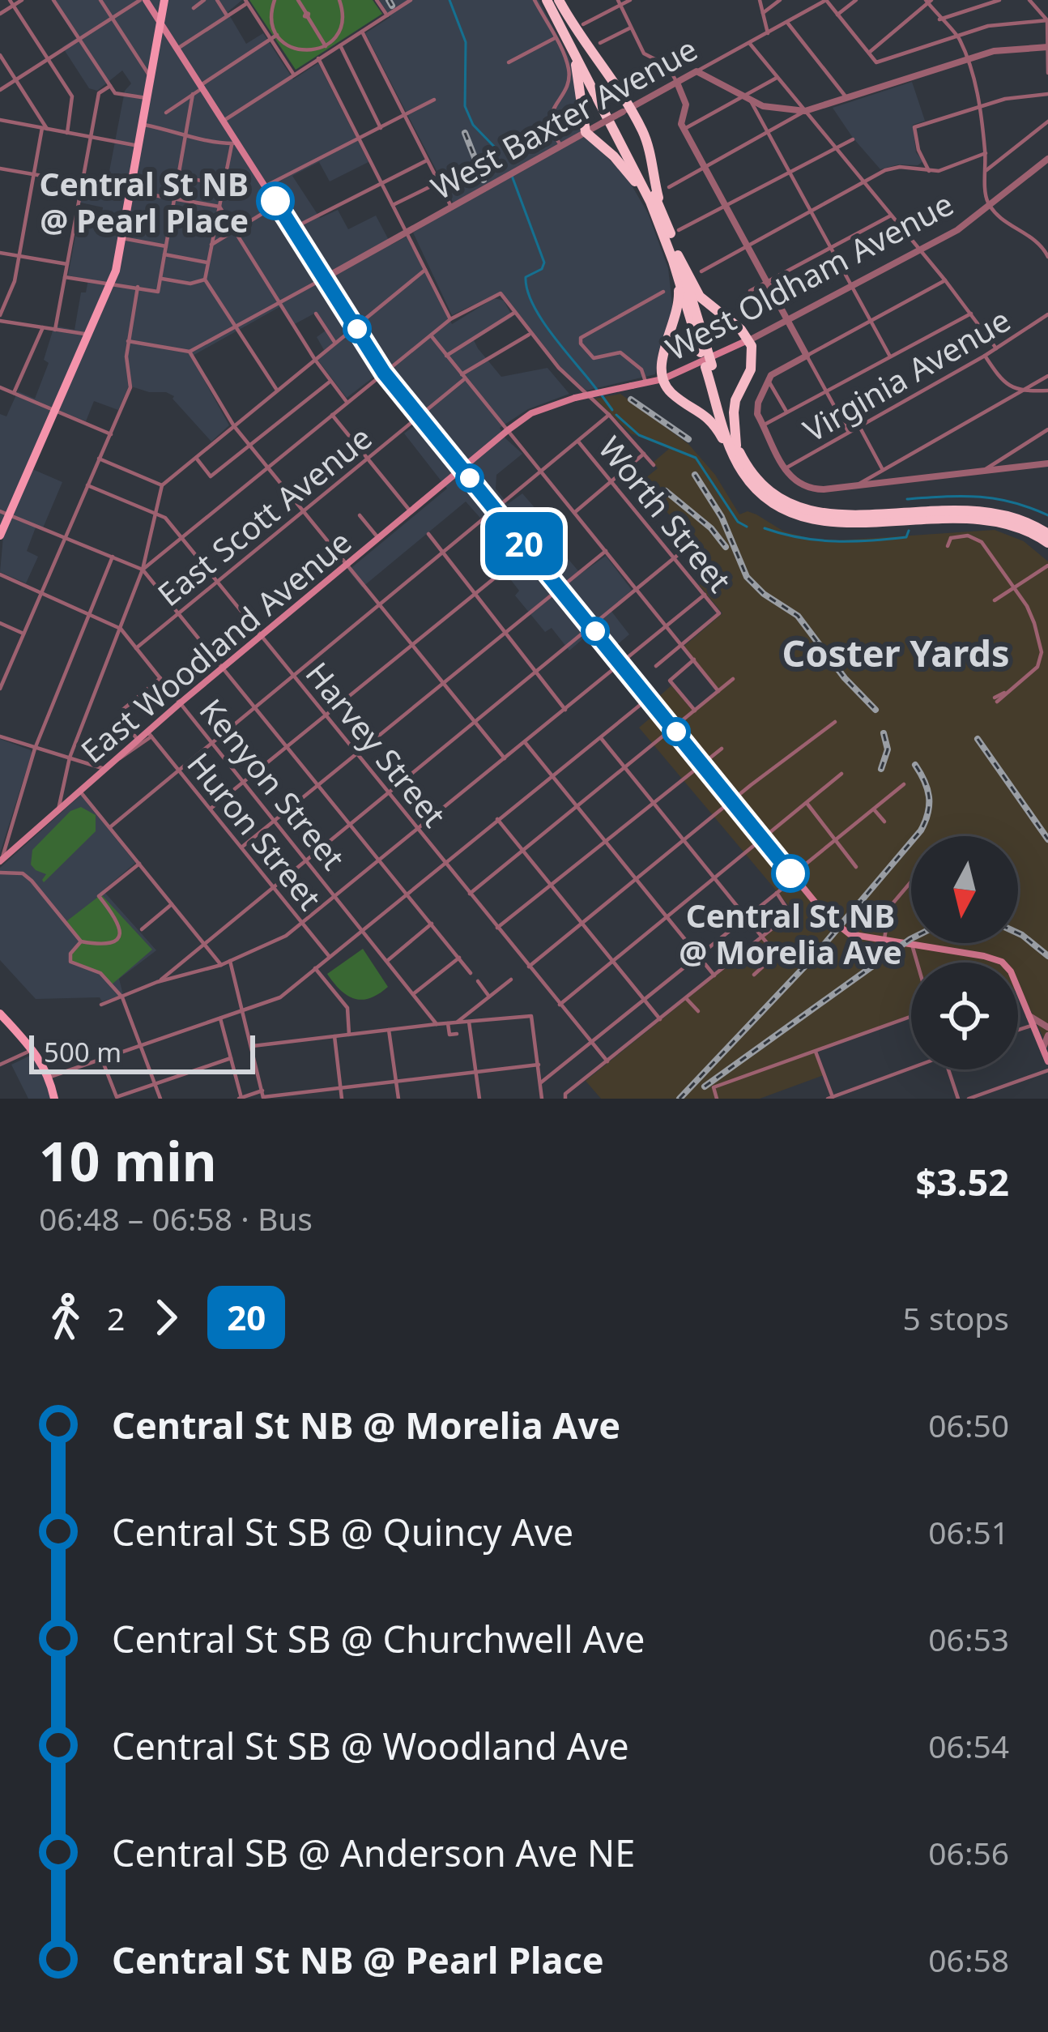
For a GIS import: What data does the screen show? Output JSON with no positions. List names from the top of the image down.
{
  "streets": {
    "main road": ["West Oldham Avenue", "East Woodland Avenue"],
    "street": [
      "West Baxter Avenue",
      "Virginia Avenue",
      "Worth Street",
      "East Scott Avenue",
      "Harvey Street",
      "Kenyon Street",
      "Huron Street"
    ]
  },
  "crossings": [
    ["West Oldham Avenue", "East Woodland Avenue"],
    ["East Scott Avenue", "Harvey Street"],
    ["East Scott Avenue", "Kenyon Street"],
    ["East Woodland Avenue", "Harvey Street"],
    ["East Woodland Avenue", "Kenyon Street"],
    ["East Woodland Avenue", "Huron Street"]
  ],
  "districts": ["Coster Yards"],
  "places": ["Central St NB @ Pearl Place", "Central St NB @ Morelia Ave"],
  "lines": ["bus line 20"],
  "scale_bar": "500 m",
  "north": "bottom",
  "page": {
    "on_map": "20",
    "scale": "500 m",
    "heading": ["10 min", "06:48 – 06:58 · Bus", "$3.52"],
    "legs": ["2", "20", "5 stops"],
    "list": [
      {
        "name": "Central St NB @ Morelia Ave",
        "value": "06:50"
      },
      {
        "name": "Central St SB @ Quincy Ave",
        "value": "06:51"
      },
      {
        "name": "Central St SB @ Churchwell Ave",
        "value": "06:53"
      },
      {
        "name": "Central St SB @ Woodland Ave",
        "value": "06:54"
      },
      {
        "name": "Central SB @ Anderson Ave NE",
        "value": "06:56"
      },
      {
        "name": "Central St NB @ Pearl Place",
        "value": "06:58"
      }
    ]
  }
}
